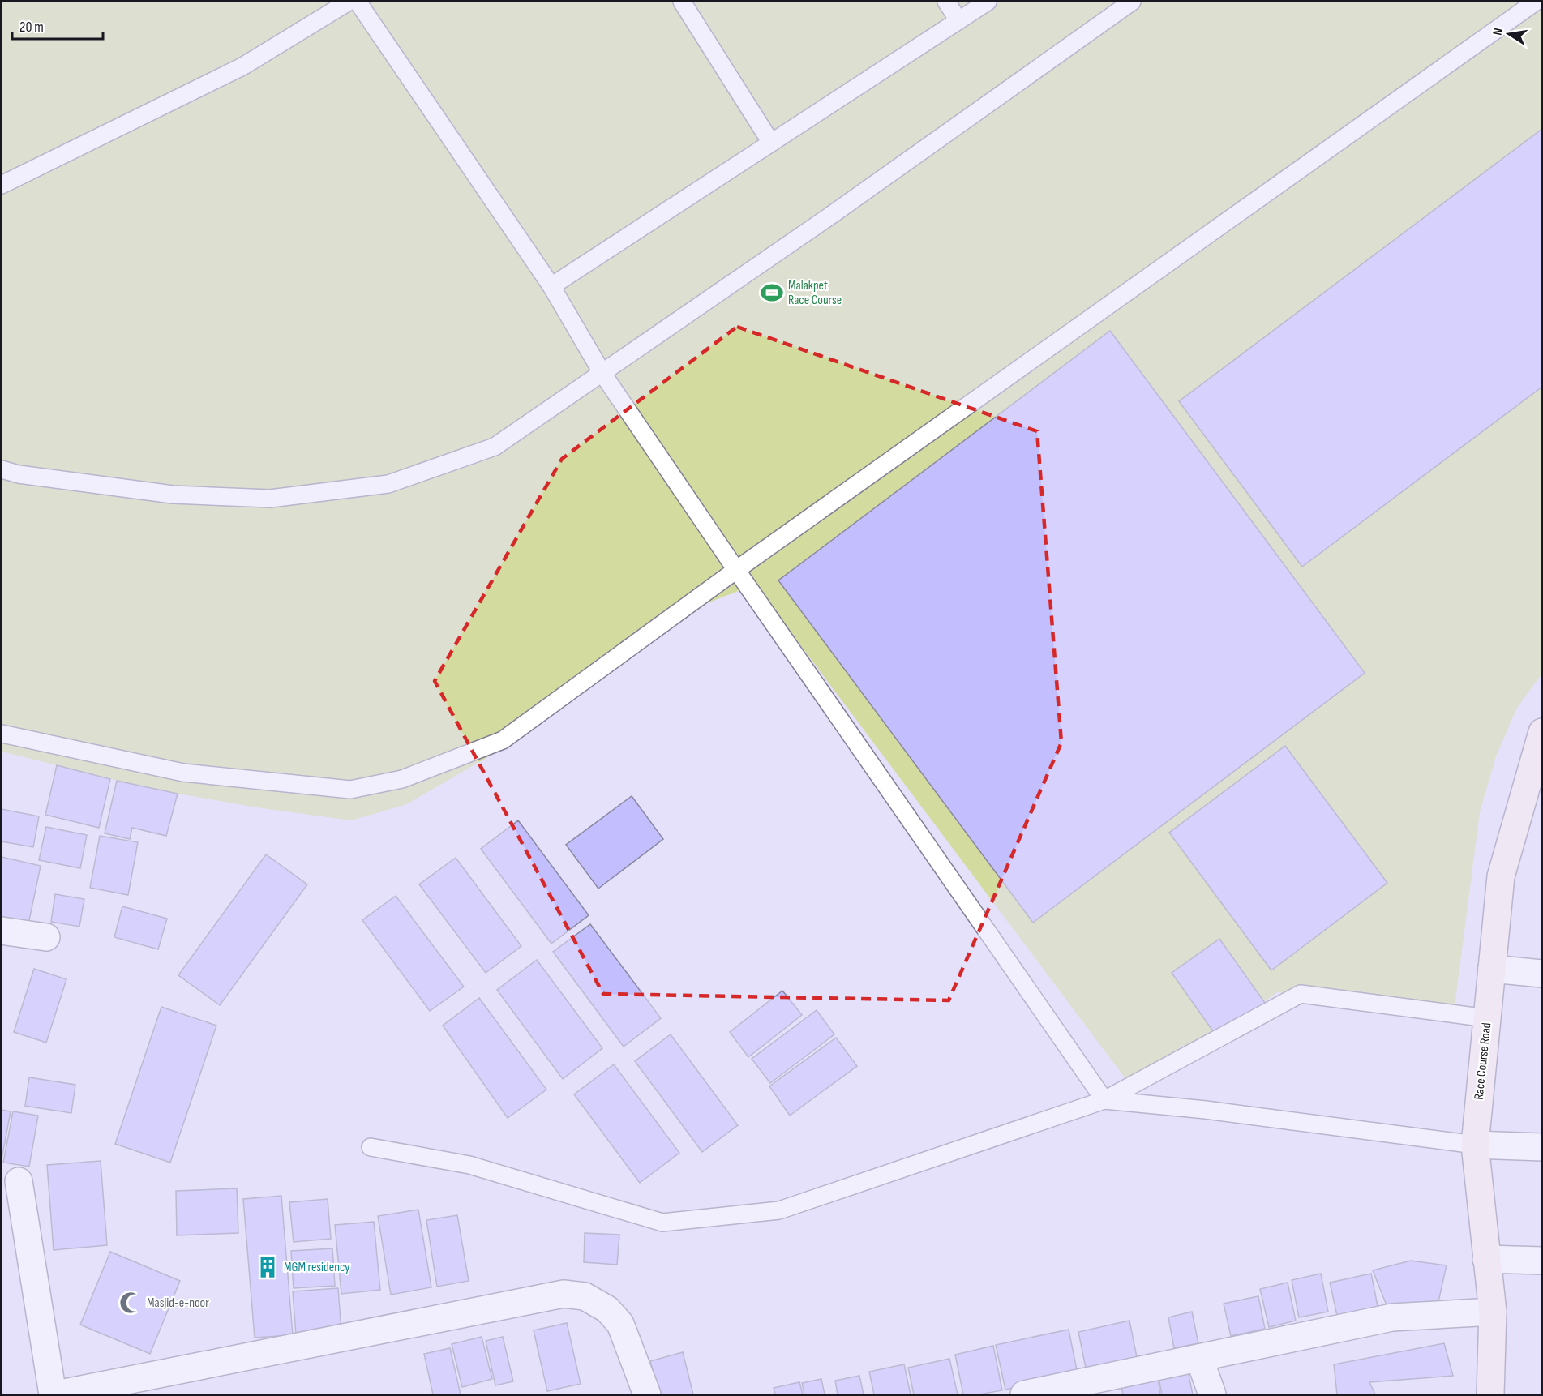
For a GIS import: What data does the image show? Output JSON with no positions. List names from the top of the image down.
{
  "streets": {
    "street": ["Race Course Road"]
  },
  "places": {
    "sports": ["Malakpet Race Course"],
    "building": ["MGM residency"],
    "mosque": ["Masjid-e-noor"]
  },
  "scale_bar": "20 m",
  "north": "left"
}
